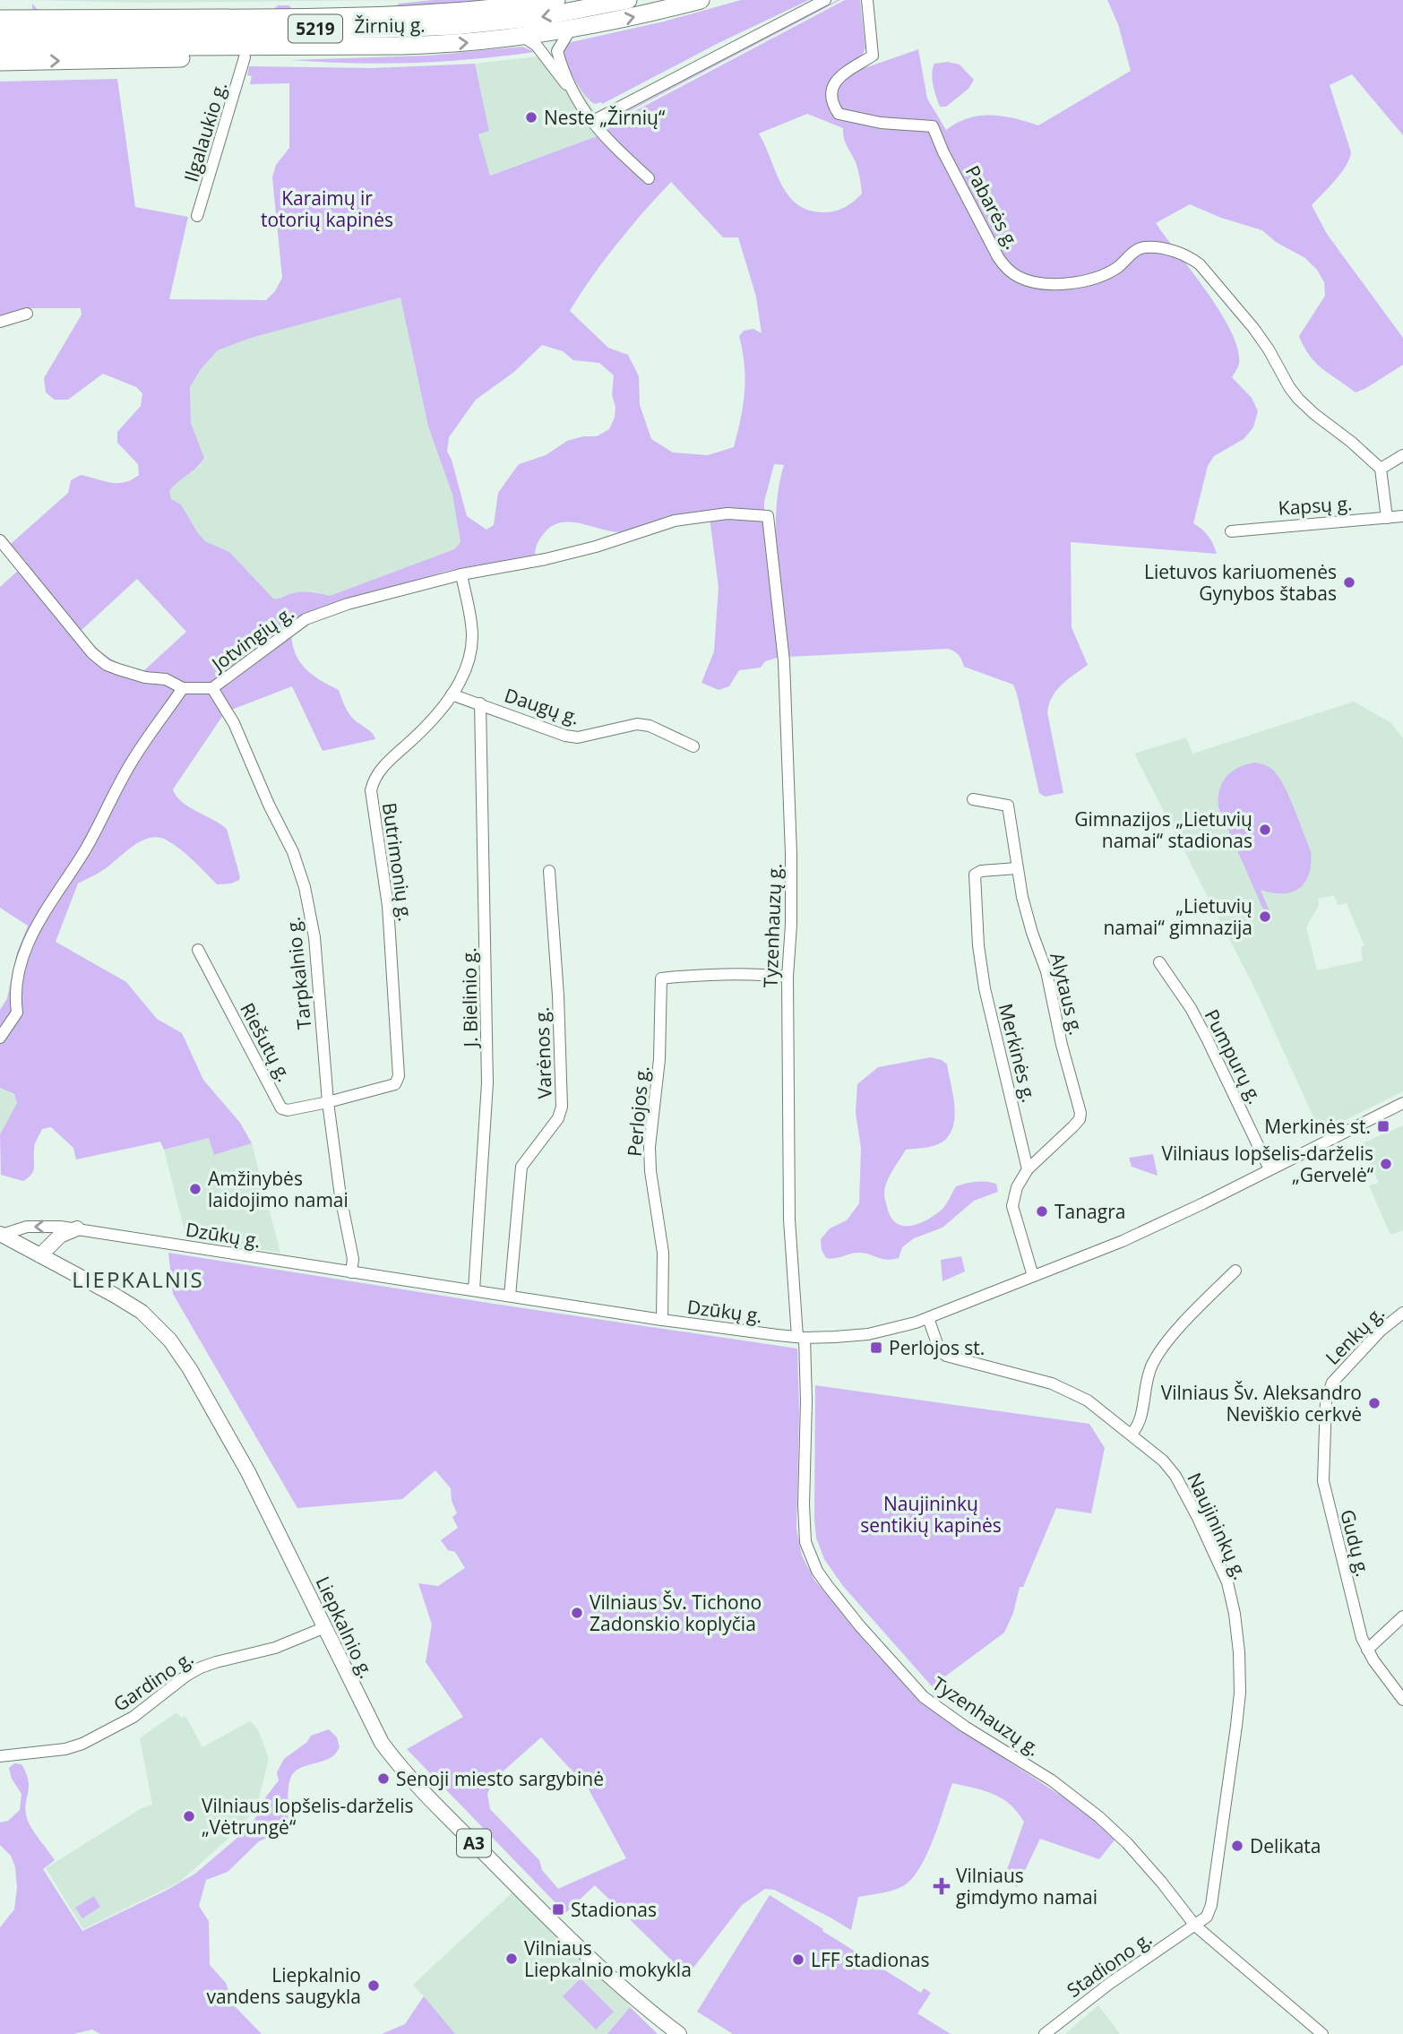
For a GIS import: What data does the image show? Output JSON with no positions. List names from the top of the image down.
{
  "streets": {
    "highway": ["Žirnių g.", "5219"],
    "main road": ["Liepkalnio g.", "A3"],
    "street": [
      "Ilgalaukio g.",
      "Pabarės g.",
      "Kapsų g.",
      "Jotvingių g.",
      "Daugų g.",
      "Butrimonių g.",
      "Tyzenhauzų g.",
      "Tarpkalnio g.",
      "Alytaus g.",
      "J. Bielinio g.",
      "Riešutų g.",
      "Varėnos g.",
      "Merkinės g.",
      "Pumpurų g.",
      "Perlojos g.",
      "Dzūkų g.",
      "Lenkų g.",
      "Naujininkų g.",
      "Gudų g.",
      "Gardino g.",
      "Stadiono g."
    ]
  },
  "crossings": [
    ["Žirnių g.", "5219"],
    ["5219", "Ilgalaukio g."],
    ["Jotvingių g.", "Butrimonių g."],
    ["Jotvingių g.", "Tyzenhauzų g."],
    ["Jotvingių g.", "Tarpkalnio g."],
    ["Daugų g.", "Butrimonių g."],
    ["Daugų g.", "J. Bielinio g."],
    ["Butrimonių g.", "Tarpkalnio g."],
    ["Butrimonių g.", "Riešutų g."],
    ["Tyzenhauzų g.", "Perlojos g."],
    ["Tyzenhauzų g.", "Dzūkų g."],
    ["Tyzenhauzų g.", "Naujininkų g."],
    ["Tyzenhauzų g.", "Stadiono g."],
    ["Tarpkalnio g.", "Riešutų g."],
    ["Tarpkalnio g.", "Dzūkų g."],
    ["Alytaus g.", "Merkinės g."],
    ["J. Bielinio g.", "Dzūkų g."],
    ["Varėnos g.", "Dzūkų g."],
    ["Pumpurų g.", "Dzūkų g."],
    ["Perlojos g.", "Dzūkų g."],
    ["Dzūkų g.", "Naujininkų g."],
    ["Dzūkų g.", "Liepkalnio g."],
    ["Lenkų g.", "Gudų g."],
    ["Naujininkų g.", "Stadiono g."],
    ["Liepkalnio g.", "Gardino g."]
  ],
  "districts": ["LIEPKALNIS"],
  "parks": ["Karaimų ir totorių kapinės", "Naujininkų sentikių kapinės"],
  "places": {
    "other": [
      "Neste „Žirnių“",
      "Lietuvos kariuomenės Gynybos štabas",
      "Gimnazijos „Lietuvių namai“ stadionas",
      "„Lietuvių namai“ gimnazija",
      "Vilniaus lopšelis-darželis „Gervelė“",
      "Amžinybės laidojimo namai",
      "Tanagra",
      "Vilniaus Šv. Aleksandro Neviškio cerkvė",
      "Vilniaus Šv. Tichono Zadonskio koplyčia",
      "Senoji miesto sargybinė",
      "Vilniaus lopšelis-darželis „Vėtrungė“",
      "Delikata",
      "Vilniaus Liepkalnio mokykla",
      "LFF stadionas",
      "Liepkalnio vandens saugykla"
    ],
    "transit": ["Merkinės st.", "Perlojos st.", "Stadionas"],
    "health": ["Vilniaus gimdymo namai"]
  }
}
